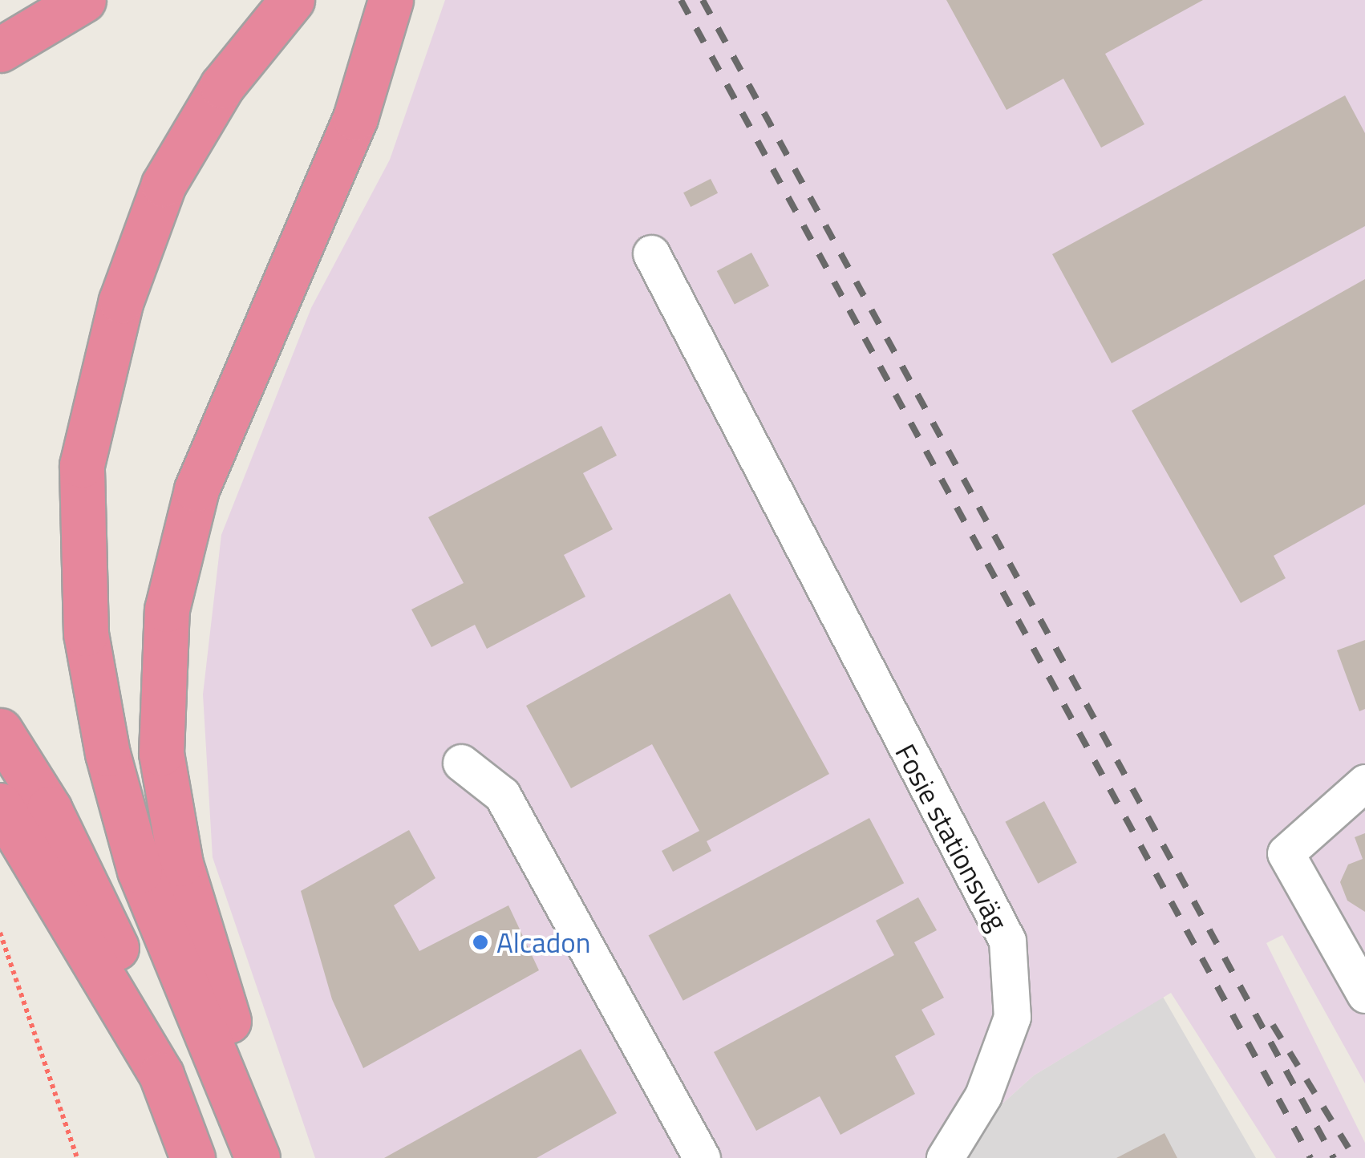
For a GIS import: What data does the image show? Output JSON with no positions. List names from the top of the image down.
{
  "streets": {
    "street": ["Fosie stationsväg"]
  },
  "places": ["Alcadon"]
}
